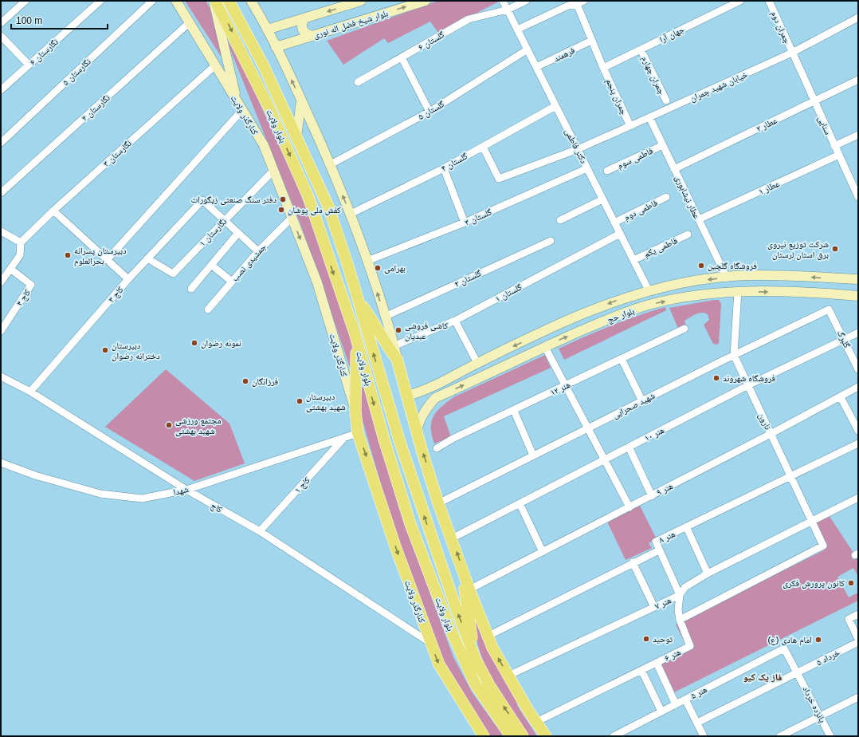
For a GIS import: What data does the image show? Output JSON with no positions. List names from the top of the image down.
{
  "streets": {
    "main road": [
      "بلوار شیخ فضل اله نوری",
      "کنارگذر ولایت",
      "بلوار ولایت",
      "بلوار حج"
    ],
    "street": [
      "چمران دوم",
      "جهان آرا",
      "گلستان ۶",
      "نگارستان ۶",
      "فرهمند",
      "نگارستان ۵",
      "چمران چهارم",
      "خیابان شهید چمران",
      "چمران پنجم",
      "نگارستان ۴",
      "گلستان ۵",
      "عطار ۲",
      "سنایی",
      "دکتر فاطمی",
      "نگارستان ۳",
      "فاطمی سوم",
      "گلستان ۴",
      "عطار ۱",
      "عطار نیشابوری",
      "فاطمی دوم",
      "گلستان ۳",
      "نگارستان ۱",
      "فاطمی یکم",
      "جمشیدی نصب",
      "گلستان ۲",
      "گلستان ۱",
      "کاج ۳",
      "کاج ۴",
      "گلبرگ",
      "هنر ۱۲",
      "شهید صحرایی",
      "نارون",
      "هنر ۱۰",
      "کاج ۱",
      "هنر ۹",
      "شهدا",
      "کاج",
      "هنر ۸",
      "هنر ۷",
      "هنر ۶",
      "خرداد ۵",
      "هنر ۵",
      "پانزده خرداد"
    ]
  },
  "crossings": [
    ["چمران دوم", "خیابان شهید چمران"],
    ["چمران دوم", "سنایی"],
    ["جهان آرا", "چمران چهارم"],
    ["جهان آرا", "چمران پنجم"],
    ["گلستان ۶", "دکتر فاطمی"],
    ["فرهمند", "چمران پنجم"],
    ["فرهمند", "دکتر فاطمی"],
    ["خیابان شهید چمران", "چمران پنجم"],
    ["خیابان شهید چمران", "سنایی"],
    ["خیابان شهید چمران", "دکتر فاطمی"],
    ["خیابان شهید چمران", "گلستان ۴"],
    ["خیابان شهید چمران", "عطار نیشابوری"],
    ["نگارستان ۴", "کنارگذر ولایت"],
    ["گلستان ۵", "دکتر فاطمی"],
    ["کنارگذر ولایت", "نگارستان ۳"],
    ["کنارگذر ولایت", "نگارستان ۱"],
    ["کنارگذر ولایت", "جمشیدی نصب"],
    ["کنارگذر ولایت", "شهدا"],
    ["کنارگذر ولایت", "کاج"],
    ["عطار ۲", "سنایی"],
    ["عطار ۲", "عطار نیشابوری"],
    ["سنایی", "عطار ۱"],
    ["دکتر فاطمی", "گلستان ۴"],
    ["دکتر فاطمی", "فاطمی دوم"],
    ["دکتر فاطمی", "گلستان ۳"],
    ["دکتر فاطمی", "فاطمی یکم"],
    ["دکتر فاطمی", "گلستان ۱"],
    ["دکتر فاطمی", "بلوار حج"],
    ["فاطمی سوم", "عطار نیشابوری"],
    ["عطار ۱", "عطار نیشابوری"],
    ["عطار نیشابوری", "بلوار حج"],
    ["نگارستان ۱", "کاج ۳"],
    ["کاج ۳", "کاج"],
    ["گلبرگ", "شهید صحرایی"],
    ["گلبرگ", "هنر ۱۰"],
    ["شهید صحرایی", "نارون"],
    ["نارون", "هنر ۱۰"],
    ["نارون", "هنر ۹"],
    ["نارون", "هنر ۸"],
    ["نارون", "هنر ۷"],
    ["نارون", "هنر ۶"],
    ["کاج ۱", "شهدا"],
    ["کاج ۱", "کاج"],
    ["شهدا", "کاج"],
    ["خرداد ۵", "پانزده خرداد"],
    ["هنر ۵", "پانزده خرداد"]
  ],
  "districts": ["فاز یک کیو"],
  "places": [
    "دفتر سنگ صنعتی زیگورات",
    "کفش ملی پوشان",
    "شرکت توزیع نیروی برق استان لرستان",
    "دبیرستان پسرانه بحرالعلوم",
    "فروشگاه گلچین",
    "بهرامی",
    "کاشی فروشی عبدیان",
    "نمونه رضوان",
    "دبیرستان دخترانه رضوان",
    "فروشگاه شهروند",
    "فرزانگان",
    "دبیرستان شهید بهشتی",
    "مجتمع ورزشی شهید بهشتی",
    "کانون پرورش فکری",
    "توحید",
    "امام هادی (ع)"
  ],
  "scale_bar": "100 m"
}
